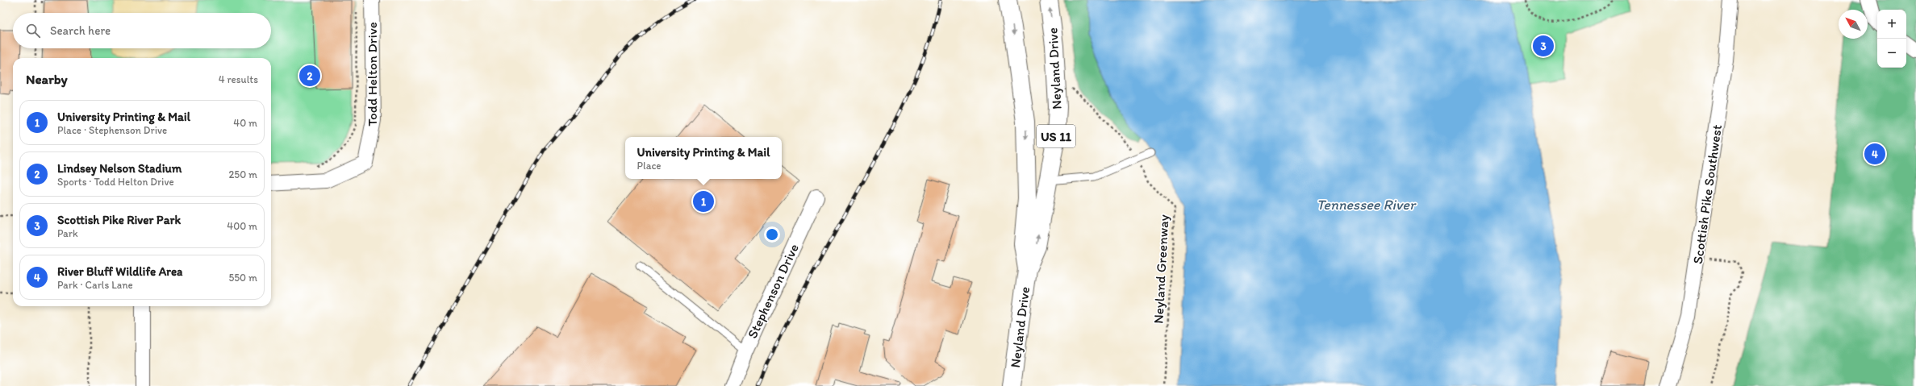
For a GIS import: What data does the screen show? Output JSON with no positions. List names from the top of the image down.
{
  "streets": {
    "main road": ["Neyland Drive", "US 11"],
    "street": ["Todd Helton Drive", "Scottish Pike Southwest", "Stephenson Drive"],
    "path": ["Neyland Greenway"]
  },
  "water": ["Tennessee River"],
  "north": "top left",
  "page": {
    "map_buttons": ["+", "−"],
    "search": "Search here",
    "pins": [
      "3",
      "2",
      "4",
      "1"
    ],
    "heading": ["Nearby", "4 results"],
    "list": [
      {
        "mark": "1",
        "name": "University Printing & Mail",
        "note": "Place · Stephenson Drive",
        "value": "40 m"
      },
      {
        "mark": "2",
        "name": "Lindsey Nelson Stadium",
        "note": "Sports · Todd Helton Drive",
        "value": "250 m"
      },
      {
        "mark": "3",
        "name": "Scottish Pike River Park",
        "note": "Park",
        "value": "400 m"
      },
      {
        "mark": "4",
        "name": "River Bluff Wildlife Area",
        "note": "Park · Carls Lane",
        "value": "550 m"
      }
    ],
    "popup": ["University Printing & Mail", "Place"]
  }
}
